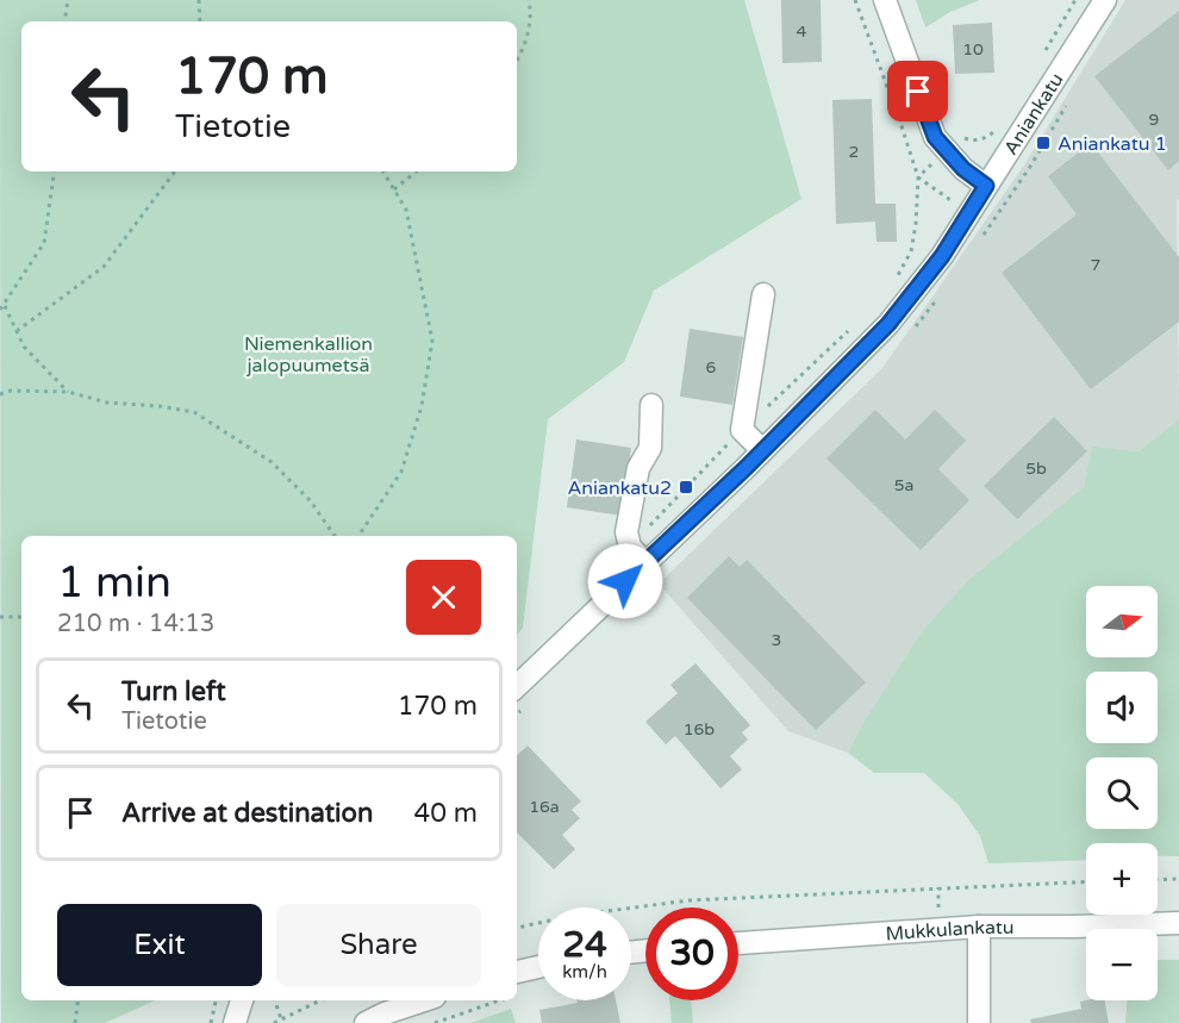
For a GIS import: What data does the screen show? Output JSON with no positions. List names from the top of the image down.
{
  "streets": {
    "street": ["Aniankatu", "Mukkulankatu"]
  },
  "parks": ["Niemenkallion jalopuumetsä"],
  "places": {
    "transit": ["Aniankatu 1", "Aniankatu2"]
  },
  "house_numbers": [
    "4",
    "10",
    "9",
    "2",
    "7",
    "6",
    "5b",
    "5a",
    "3",
    "16b",
    "16a"
  ],
  "north": "right",
  "page": {
    "turn": ["170 m", "Tietotie"],
    "heading": ["1 min", "210 m · 14:13"],
    "map_buttons": ["+", "−"],
    "list": [
      {
        "name": "Turn left",
        "note": "Tietotie",
        "value": "170 m"
      },
      {
        "name": "Arrive at destination",
        "value": "40 m"
      }
    ],
    "buttons": ["Exit", "Share"],
    "speed": "24 km/h",
    "limit": "30"
  }
}
